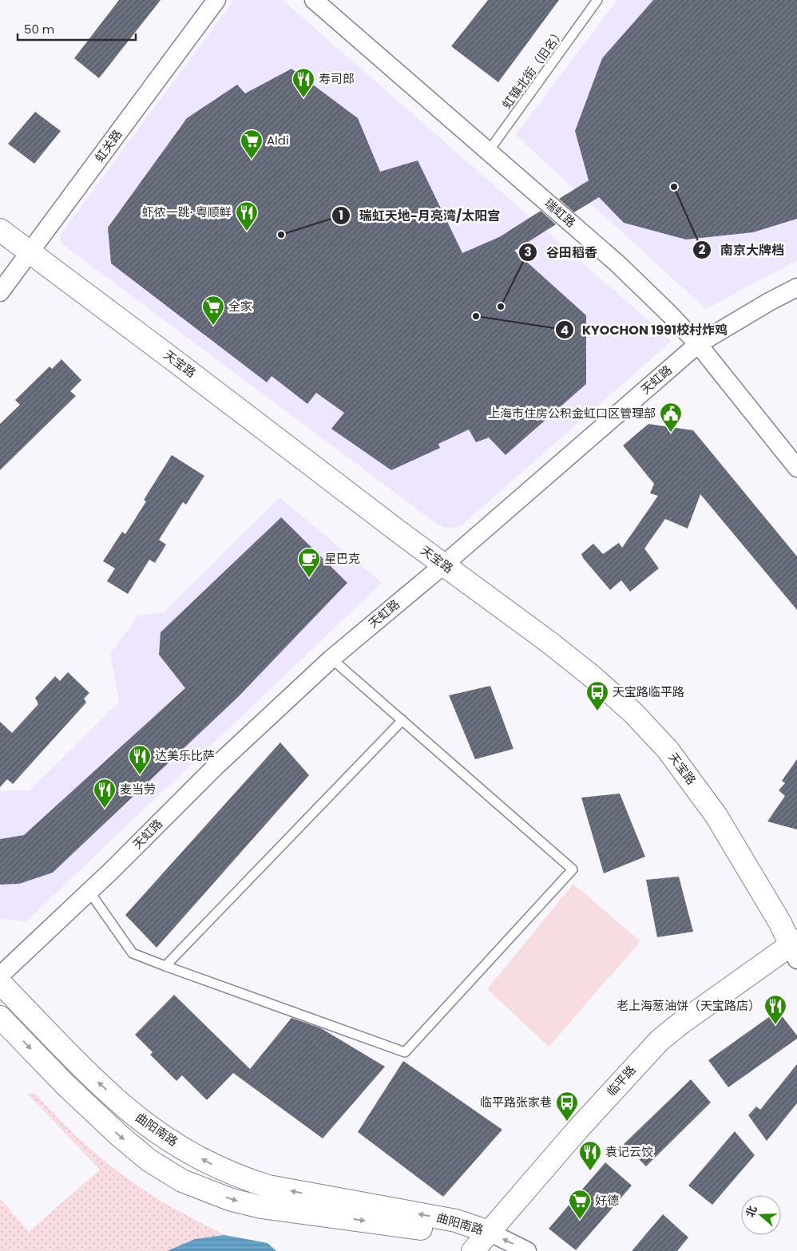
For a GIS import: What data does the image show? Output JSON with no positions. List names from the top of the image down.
{
  "streets": {
    "main road": ["天宝路", "临平路", "曲阳南路"],
    "street": ["虹关路", "瑞虹路", "天虹路"],
    "lane": ["虹镇北街（旧名）"]
  },
  "crossings": [
    ["虹镇北街（旧名）", "瑞虹路"],
    ["虹关路", "天宝路"],
    ["瑞虹路", "天虹路"],
    ["天宝路", "天虹路"],
    ["天宝路", "临平路"],
    ["临平路", "曲阳南路"]
  ],
  "places": {
    "restaurant": [
      "寿司郎",
      "虾侬一跳· 粤顺鲜",
      "达美乐比萨",
      "麦当劳",
      "老上海葱油饼（天宝路店）",
      "袁记云饺"
    ],
    "supermarket": ["Aldi", "全家", "好德"],
    "other": [
      "南京大牌档",
      "瑞虹天地-月亮湾/太阳宫",
      "谷田稻香",
      "KYOCHON 1991校村炸鸡"
    ],
    "public building": ["上海市住房公积金虹口区管理部"],
    "cafe": ["星巴克"],
    "bus stop": ["天宝路临平路", "临平路张家巷"]
  },
  "scale_bar": "50 m",
  "north": "left"
}
